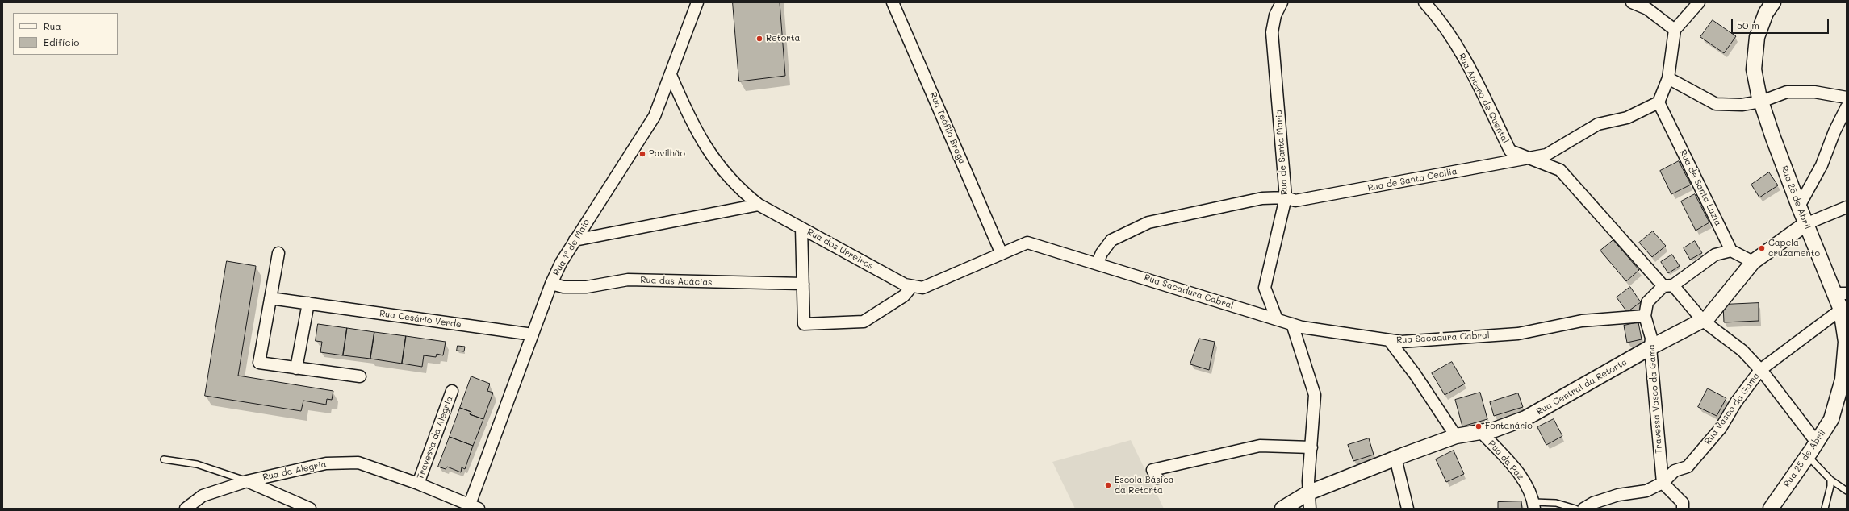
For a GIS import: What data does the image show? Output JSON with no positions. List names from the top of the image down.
{
  "streets": {
    "street": [
      "Rua Antero de Quental",
      "Rua Teófilo Braga",
      "Rua de Santa Maria",
      "Rua de Santa Cecilia",
      "Rua de Santa Luzia",
      "Rua 25 de Abril",
      "Rua 1º de Maio",
      "Rua dos Urreiros",
      "Rua das Acácias",
      "Rua Sacadura Cabral",
      "Rua Cesário Verde",
      "Rua Central da Retorta",
      "Travessa Vasco da Gama",
      "Rua Vasco da Gama",
      "Travessa da Alegria",
      "Rua da Paz",
      "Rua da Alegria"
    ]
  },
  "crossings": [
    ["Rua Antero de Quental", "Rua de Santa Cecilia"],
    ["Rua Antero de Quental", "Rua 25 de Abril"],
    ["Rua Antero de Quental", "Rua Central da Retorta"],
    ["Rua Antero de Quental", "Rua Vasco da Gama"],
    ["Rua Teófilo Braga", "Rua dos Urreiros"],
    ["Rua de Santa Maria", "Rua de Santa Cecilia"],
    ["Rua de Santa Maria", "Rua Sacadura Cabral"],
    ["Rua de Santa Cecilia", "Rua de Santa Luzia"],
    ["Rua de Santa Cecilia", "Rua dos Urreiros"],
    ["Rua de Santa Cecilia", "Rua Sacadura Cabral"],
    ["Rua 25 de Abril", "Rua Central da Retorta"],
    ["Rua 25 de Abril", "Rua Vasco da Gama"],
    ["Rua 1º de Maio", "Rua dos Urreiros"],
    ["Rua 1º de Maio", "Rua das Acácias"],
    ["Rua 1º de Maio", "Rua Cesário Verde"],
    ["Rua 1º de Maio", "Rua da Alegria"],
    ["Rua dos Urreiros", "Rua Sacadura Cabral"],
    ["Rua Sacadura Cabral", "Travessa Vasco da Gama"],
    ["Rua Central da Retorta", "Travessa Vasco da Gama"],
    ["Rua Central da Retorta", "Rua da Paz"],
    ["Travessa Vasco da Gama", "Rua Vasco da Gama"],
    ["Travessa da Alegria", "Rua da Alegria"]
  ],
  "places": [
    "Retorta",
    "Pavilhão",
    "Capela cruzamento",
    "Fontanário",
    "Escola Básica da Retorta"
  ],
  "legend": ["Rua", "Edifício"],
  "scale_bar": "50 m"
}
